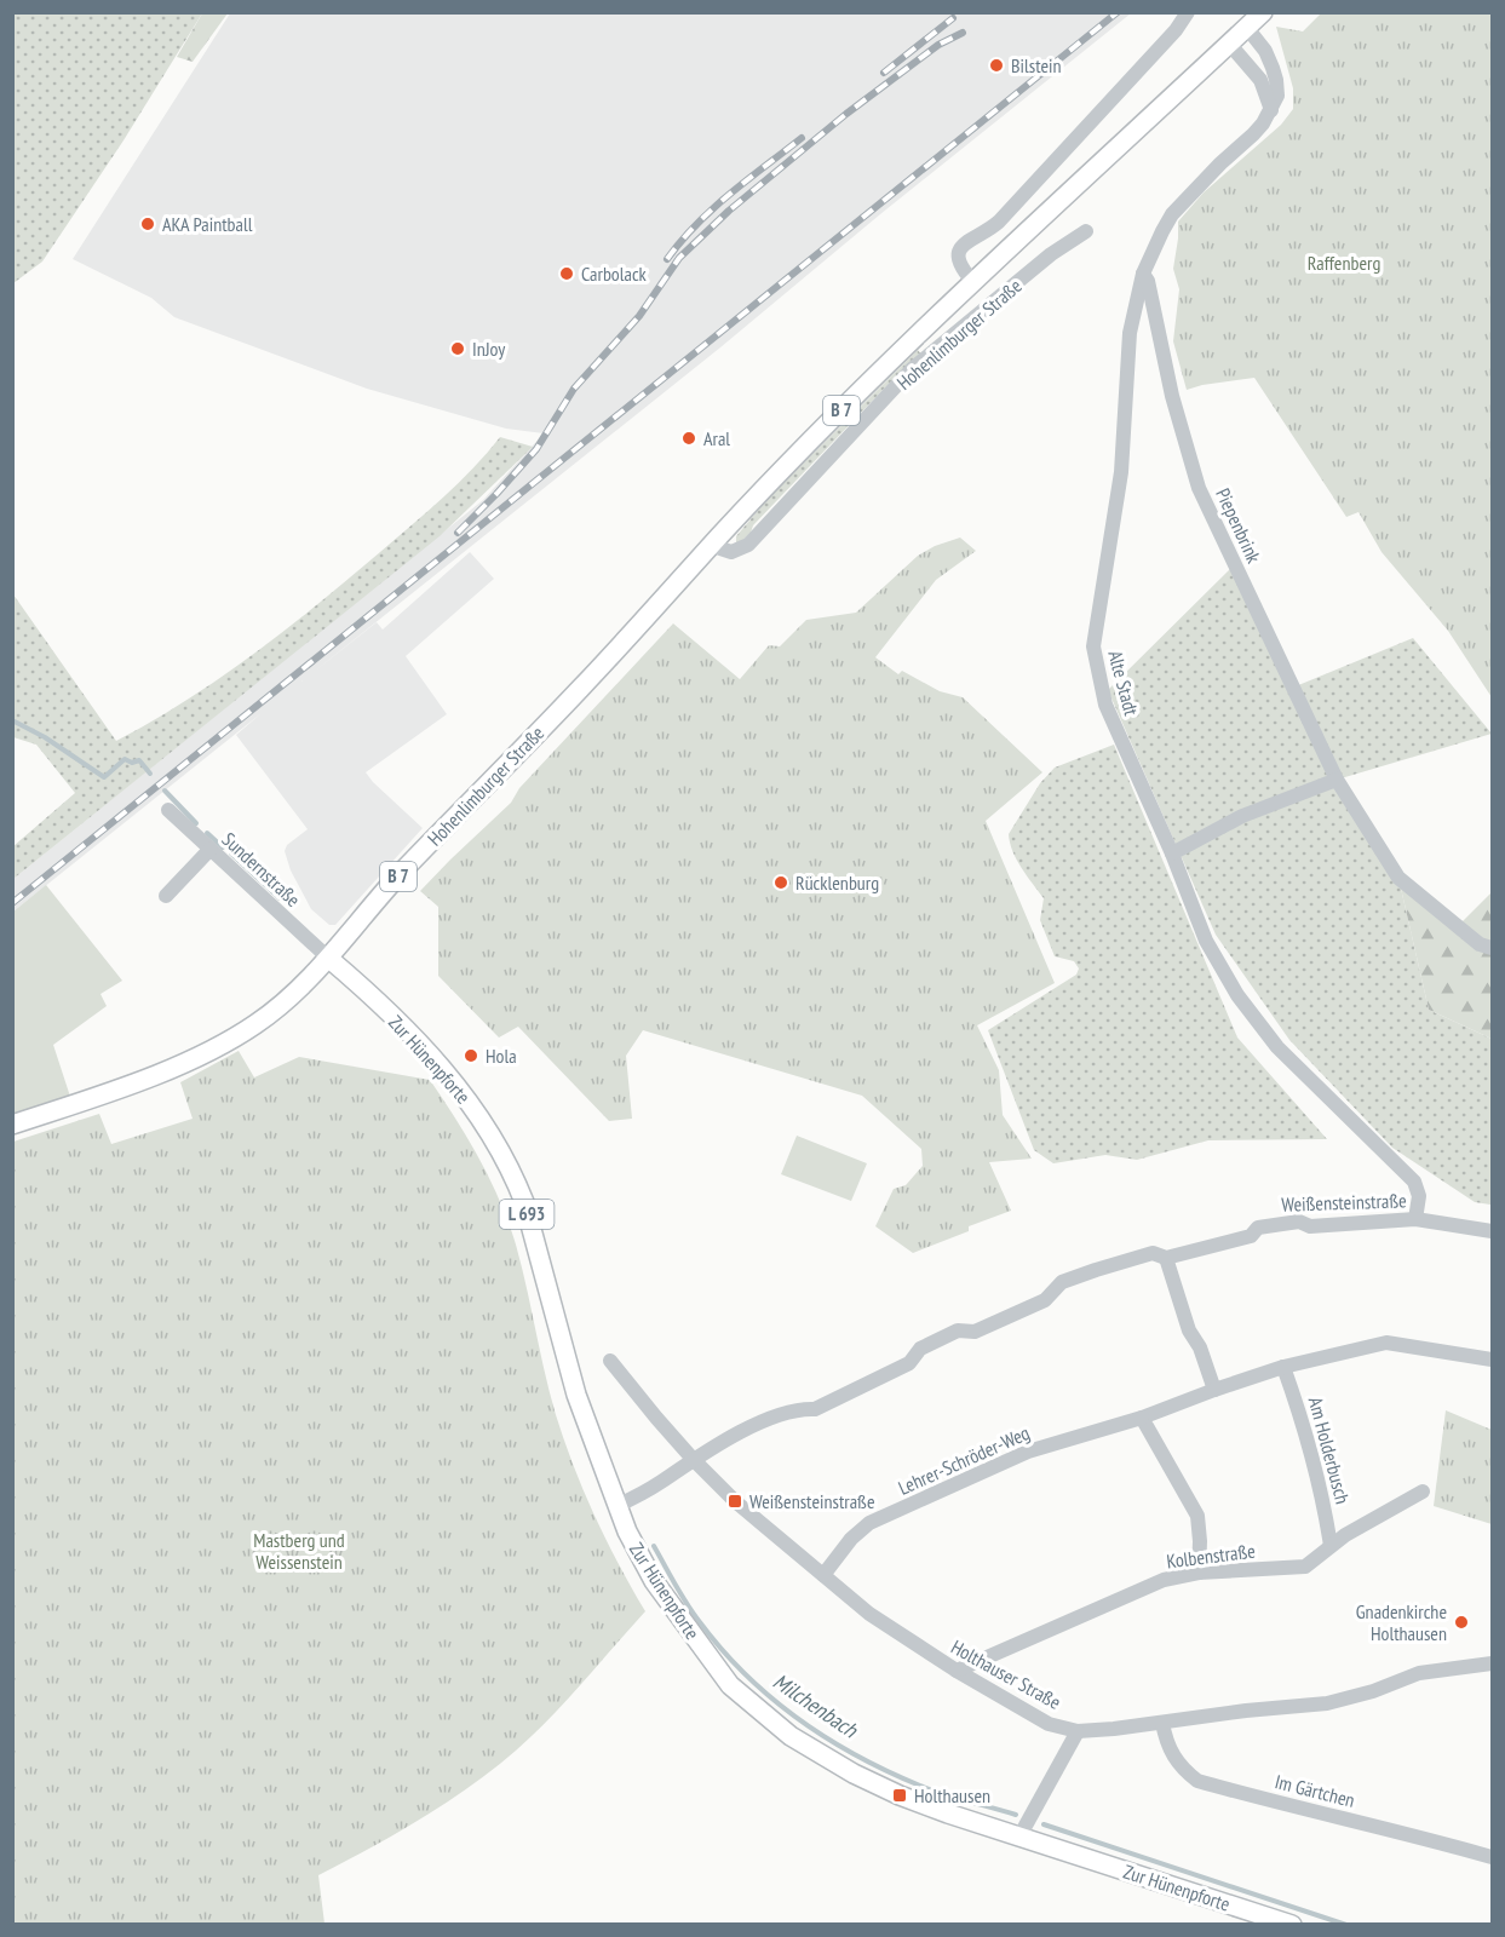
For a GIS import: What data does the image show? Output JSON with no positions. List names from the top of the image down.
{
  "streets": {
    "main road": [
      "Hohenlimburger Straße",
      "B 7",
      "Zur Hünenpforte",
      "L 693"
    ],
    "street": [
      "Piepenbrink",
      "Alte Stadt",
      "Sundernstraße",
      "Weißensteinstraße",
      "Am Holderbusch",
      "Lehrer-Schröder-Weg",
      "Kolbenstraße",
      "Holthauser Straße",
      "Im Gärtchen"
    ]
  },
  "crossings": [
    ["Hohenlimburger Straße", "Sundernstraße"],
    ["Hohenlimburger Straße", "Zur Hünenpforte"],
    ["Piepenbrink", "Alte Stadt"],
    ["Alte Stadt", "Weißensteinstraße"],
    ["Sundernstraße", "Zur Hünenpforte"],
    ["Zur Hünenpforte", "Weißensteinstraße"],
    ["Weißensteinstraße", "Holthauser Straße"],
    ["Am Holderbusch", "Kolbenstraße"],
    ["Lehrer-Schröder-Weg", "Holthauser Straße"],
    ["Kolbenstraße", "Holthauser Straße"],
    ["Holthauser Straße", "Im Gärtchen"]
  ],
  "water": ["Milchenbach"],
  "parks": ["Raffenberg", "Mastberg und Weissenstein"],
  "places": {
    "other": [
      "Bilstein",
      "AKA Paintball",
      "Carbolack",
      "InJoy",
      "Aral",
      "Rücklenburg",
      "Hola",
      "Gnadenkirche Holthausen"
    ],
    "transit": ["Weißensteinstraße", "Holthausen"]
  }
}
